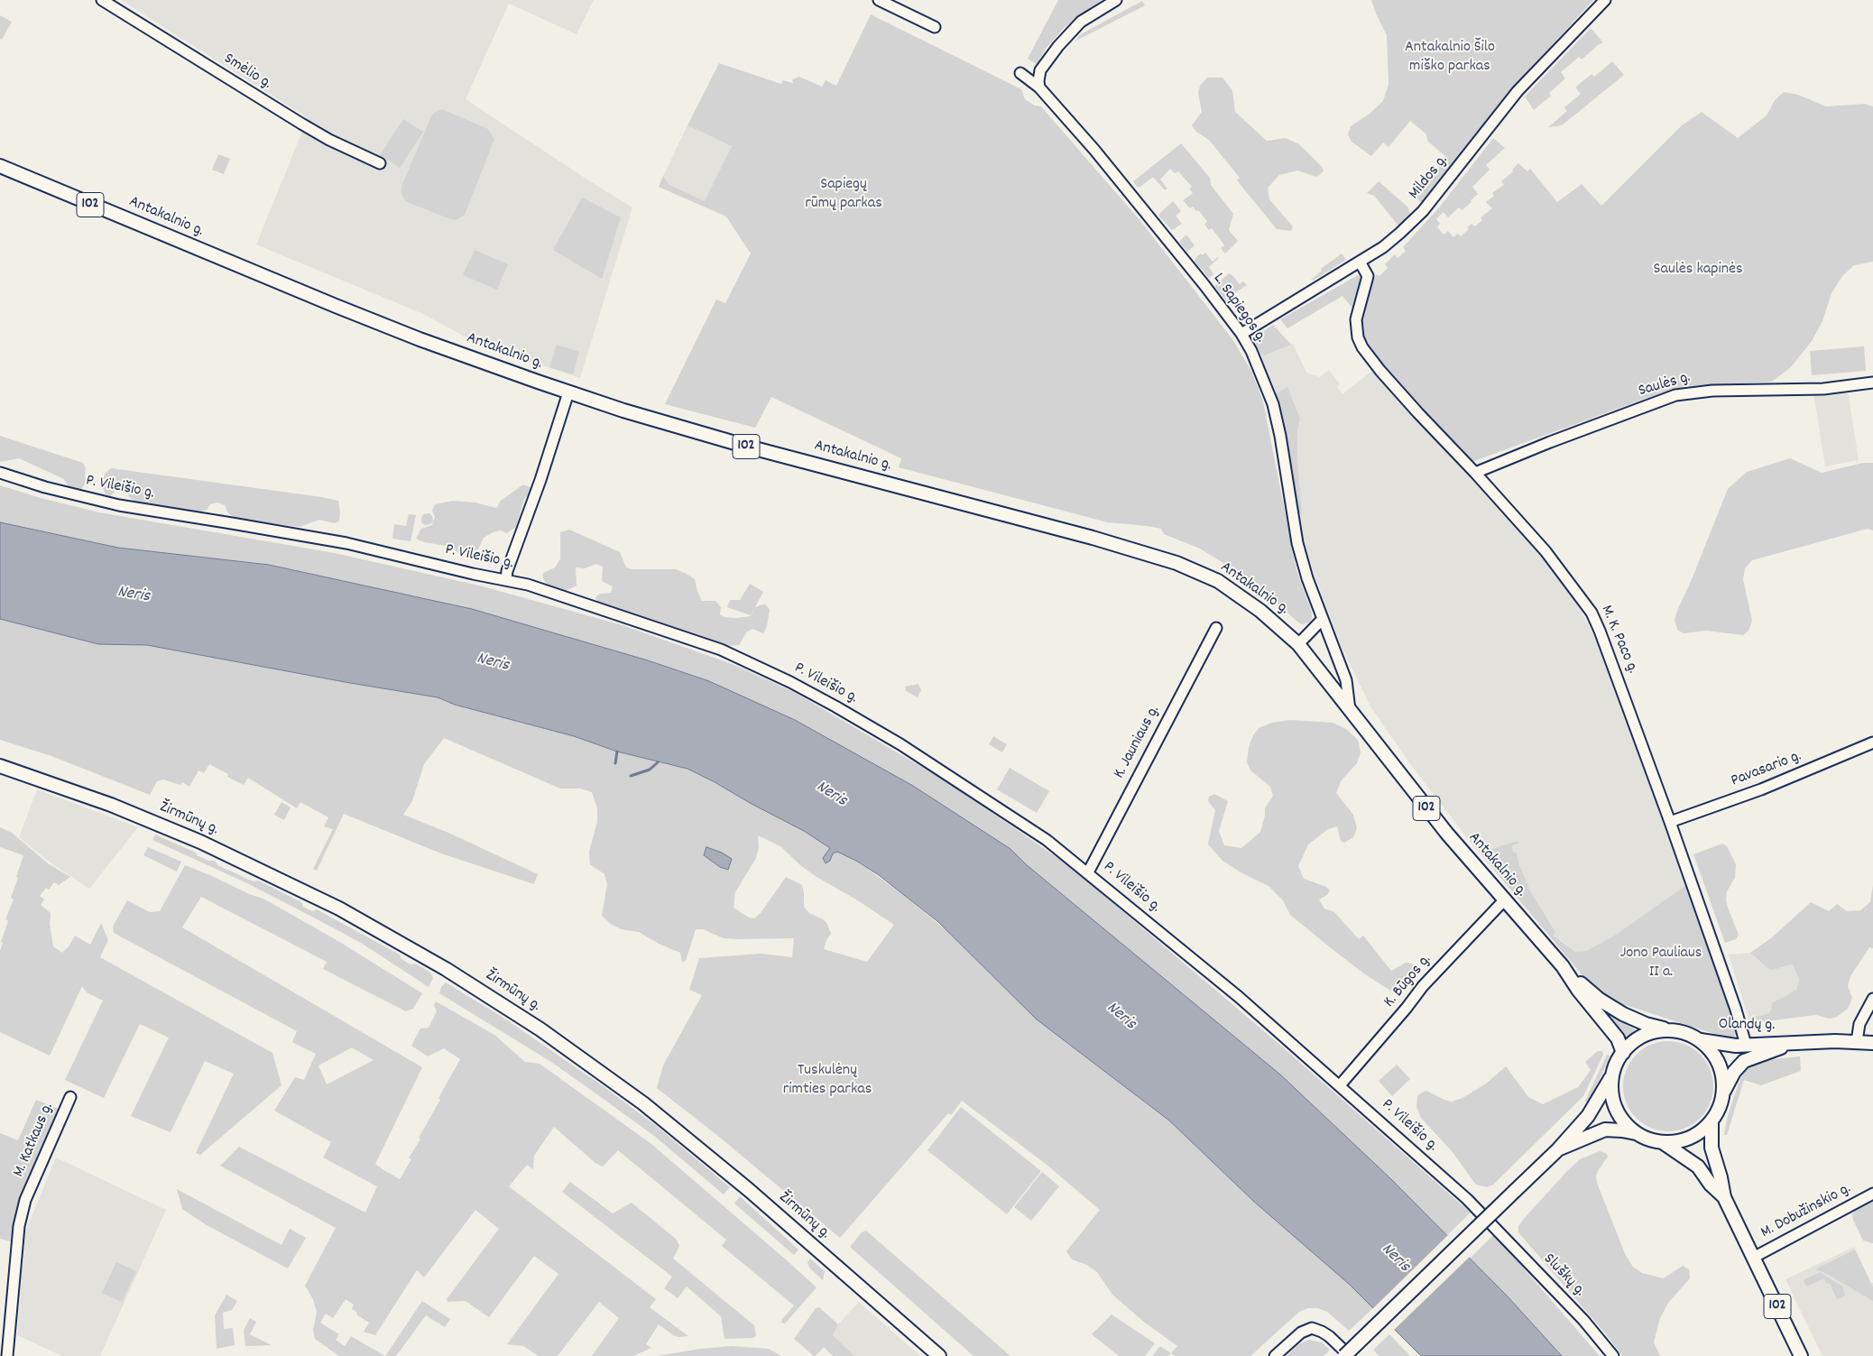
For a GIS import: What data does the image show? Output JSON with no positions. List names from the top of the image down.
{
  "streets": {
    "main road": [
      "102",
      "Antakalnio g.",
      "Žirmūnų g.",
      "Olandų g."
    ],
    "street": [
      "Smėlio g.",
      "Mildos g.",
      "L. Sapiegos g.",
      "Saulės g.",
      "P. Vileišio g.",
      "M. K. Paco g.",
      "K. Jauniaus g.",
      "Pavasario g.",
      "K. Būgos g.",
      "M. Katkaus g.",
      "M. Dobužinskio g.",
      "Sluškų g."
    ]
  },
  "crossings": [
    ["Mildos g.", "L. Sapiegos g."],
    ["Mildos g.", "M. K. Paco g."],
    ["102", "M. Dobužinskio g."],
    ["Antakalnio g.", "L. Sapiegos g."],
    ["Antakalnio g.", "K. Būgos g."],
    ["Antakalnio g.", "Olandų g."],
    ["Saulės g.", "M. K. Paco g."],
    ["P. Vileišio g.", "K. Jauniaus g."],
    ["P. Vileišio g.", "K. Būgos g."],
    ["P. Vileišio g.", "Sluškų g."],
    ["M. K. Paco g.", "Pavasario g."],
    ["M. K. Paco g.", "Olandų g."]
  ],
  "water": ["Neris"],
  "parks": [
    "Antakalnio Šilo miško parkas",
    "Sapiegų rūmų parkas",
    "Saulės kapinės",
    "Jono Pauliaus II a.",
    "Tuskulėnų rimties parkas"
  ]
}
